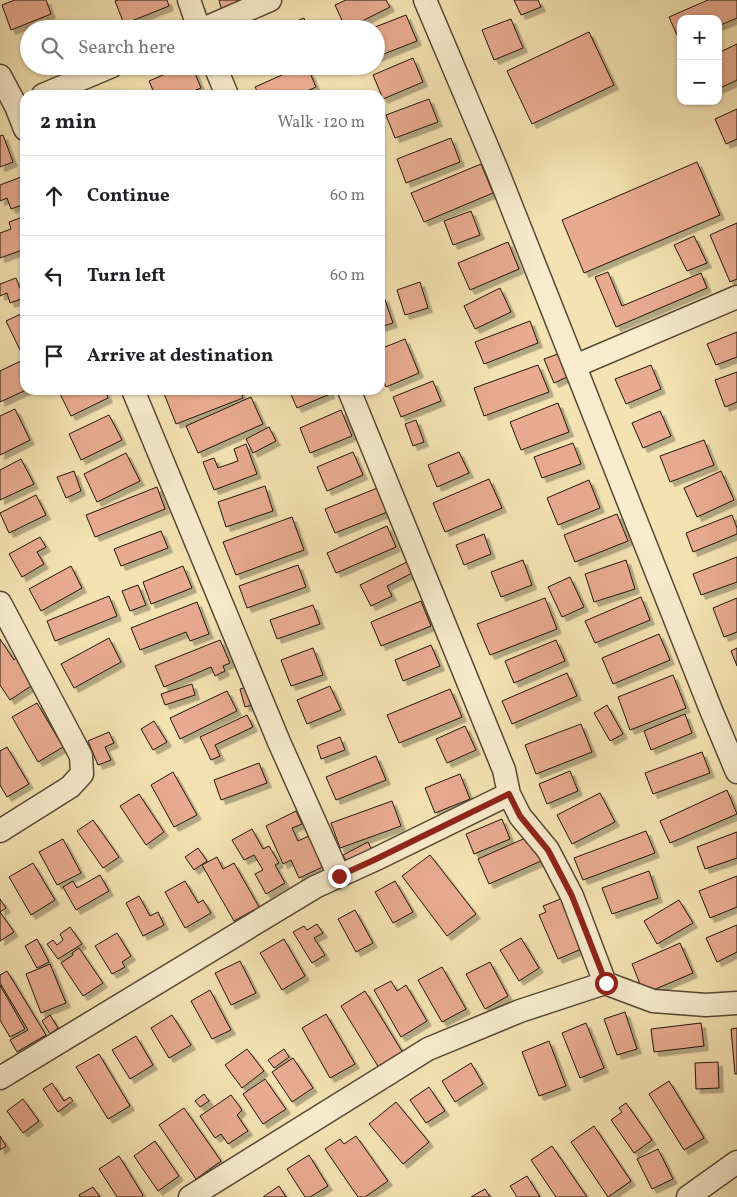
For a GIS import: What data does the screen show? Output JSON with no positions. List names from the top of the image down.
{
  "page": {
    "map_buttons": ["+", "−"],
    "search": "Search here",
    "heading": ["2 min", "Walk · 120 m"],
    "list": [
      ["Continue", "60 m"],
      ["Turn left", "60 m"],
      "Arrive at destination"
    ]
  }
}
